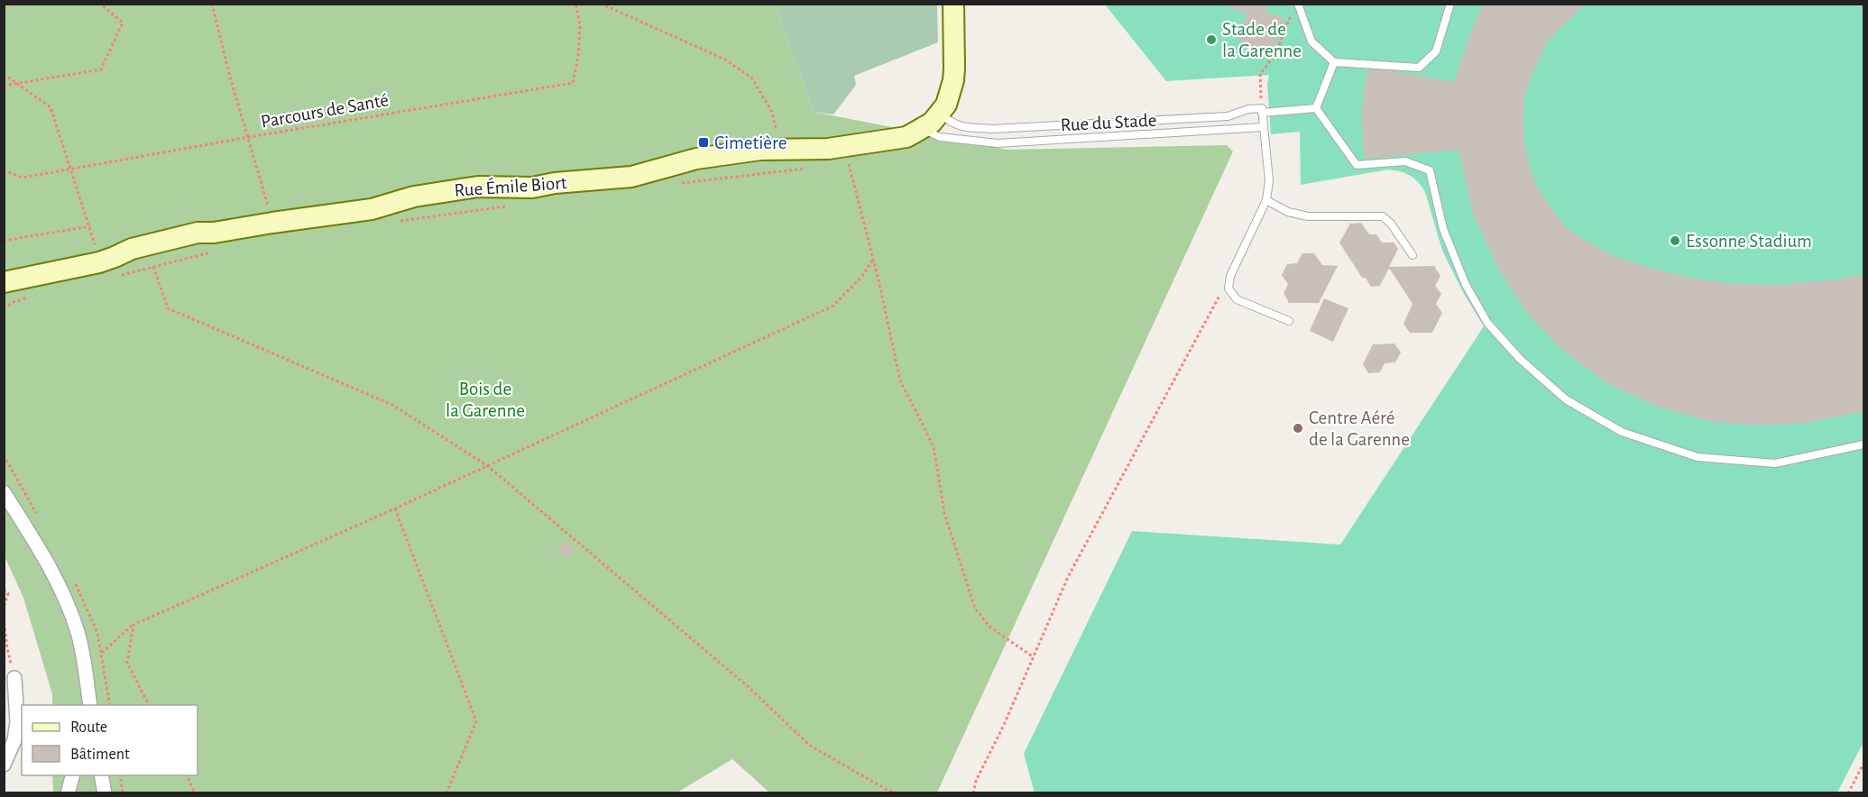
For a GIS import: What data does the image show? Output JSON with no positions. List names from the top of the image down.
{
  "streets": {
    "street": ["Rue Émile Biort"],
    "lane": ["Rue du Stade"],
    "path": ["Parcours de Santé"]
  },
  "crossings": [
    ["Rue du Stade", "Rue Émile Biort"]
  ],
  "parks": ["Bois de la Garenne"],
  "places": {
    "other": ["Stade de la Garenne", "Essonne Stadium", "Centre Aéré de la Garenne"],
    "transit": ["Cimetière"]
  },
  "legend": ["Route", "Bâtiment"]
}
